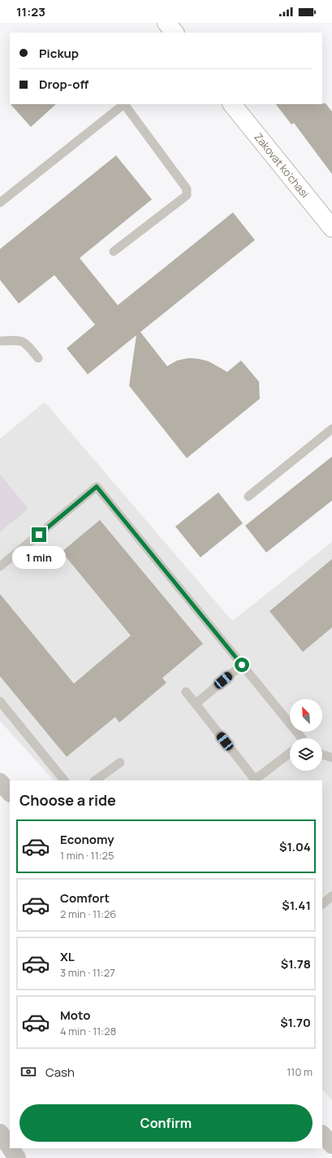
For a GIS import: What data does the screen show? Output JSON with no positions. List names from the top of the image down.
{
  "streets": {
    "street": ["Zakovat ko'chasi"]
  },
  "north": "top left",
  "page": {
    "status": "11:23",
    "banner": ["Pickup", "Drop-off"],
    "bubble": "1 min",
    "heading": "Choose a ride",
    "list": [
      {
        "name": "Economy",
        "note": "1 min · 11:25",
        "value": "$1.04"
      },
      {
        "name": "Comfort",
        "note": "2 min · 11:26",
        "value": "$1.41"
      },
      {
        "name": "XL",
        "note": "3 min · 11:27",
        "value": "$1.78"
      },
      {
        "name": "Moto",
        "note": "4 min · 11:28",
        "value": "$1.70"
      }
    ],
    "pay": ["Cash", "110 m"],
    "buttons": "Confirm"
  }
}
